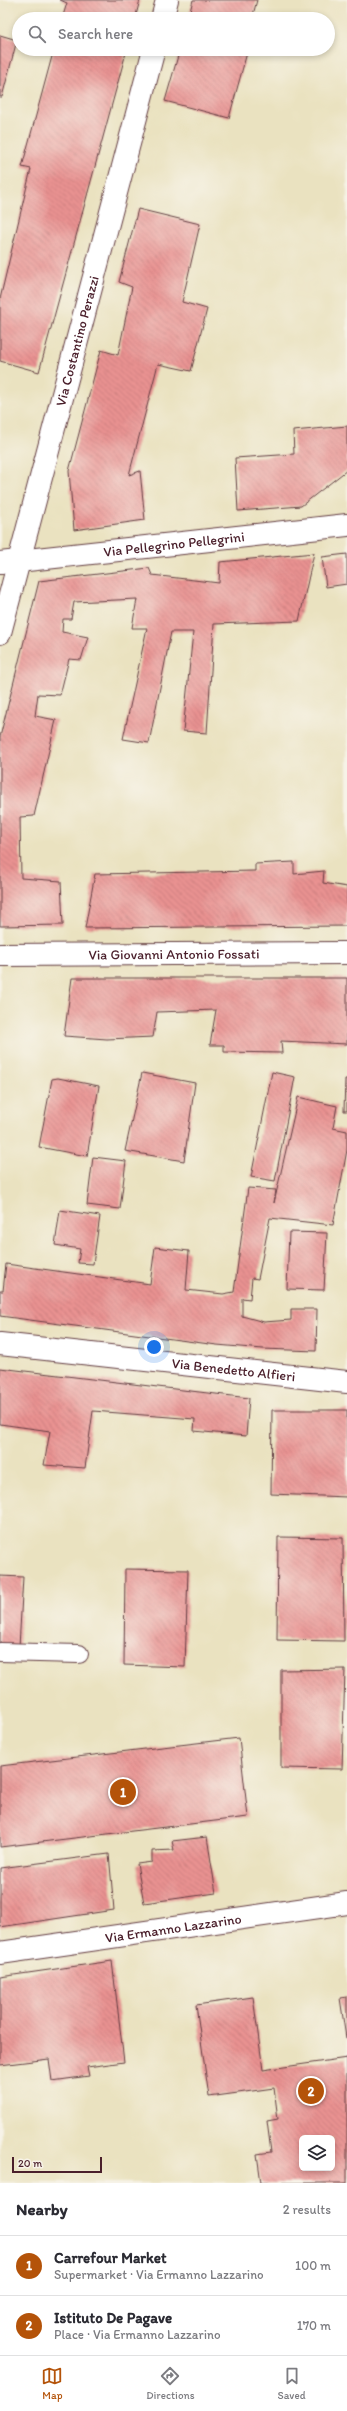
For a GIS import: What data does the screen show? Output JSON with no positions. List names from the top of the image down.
{
  "streets": {
    "street": [
      "Via Costantino Perazzi",
      "Via Pellegrino Pellegrini",
      "Via Giovanni Antonio Fossati",
      "Via Benedetto Alfieri",
      "Via Ermanno Lazzarino"
    ]
  },
  "crossings": [
    ["Via Costantino Perazzi", "Via Pellegrino Pellegrini"]
  ],
  "scale_bar": "20 m",
  "page": {
    "search": "Search here",
    "pins": ["1", "2"],
    "scale": "20 m",
    "heading": ["Nearby", "2 results"],
    "list": [
      {
        "mark": "1",
        "name": "Carrefour Market",
        "note": "Supermarket · Via Ermanno Lazzarino",
        "value": "100 m"
      },
      {
        "mark": "2",
        "name": "Istituto De Pagave",
        "note": "Place · Via Ermanno Lazzarino",
        "value": "170 m"
      }
    ],
    "nav": ["Map", "Directions", "Saved"]
  }
}
